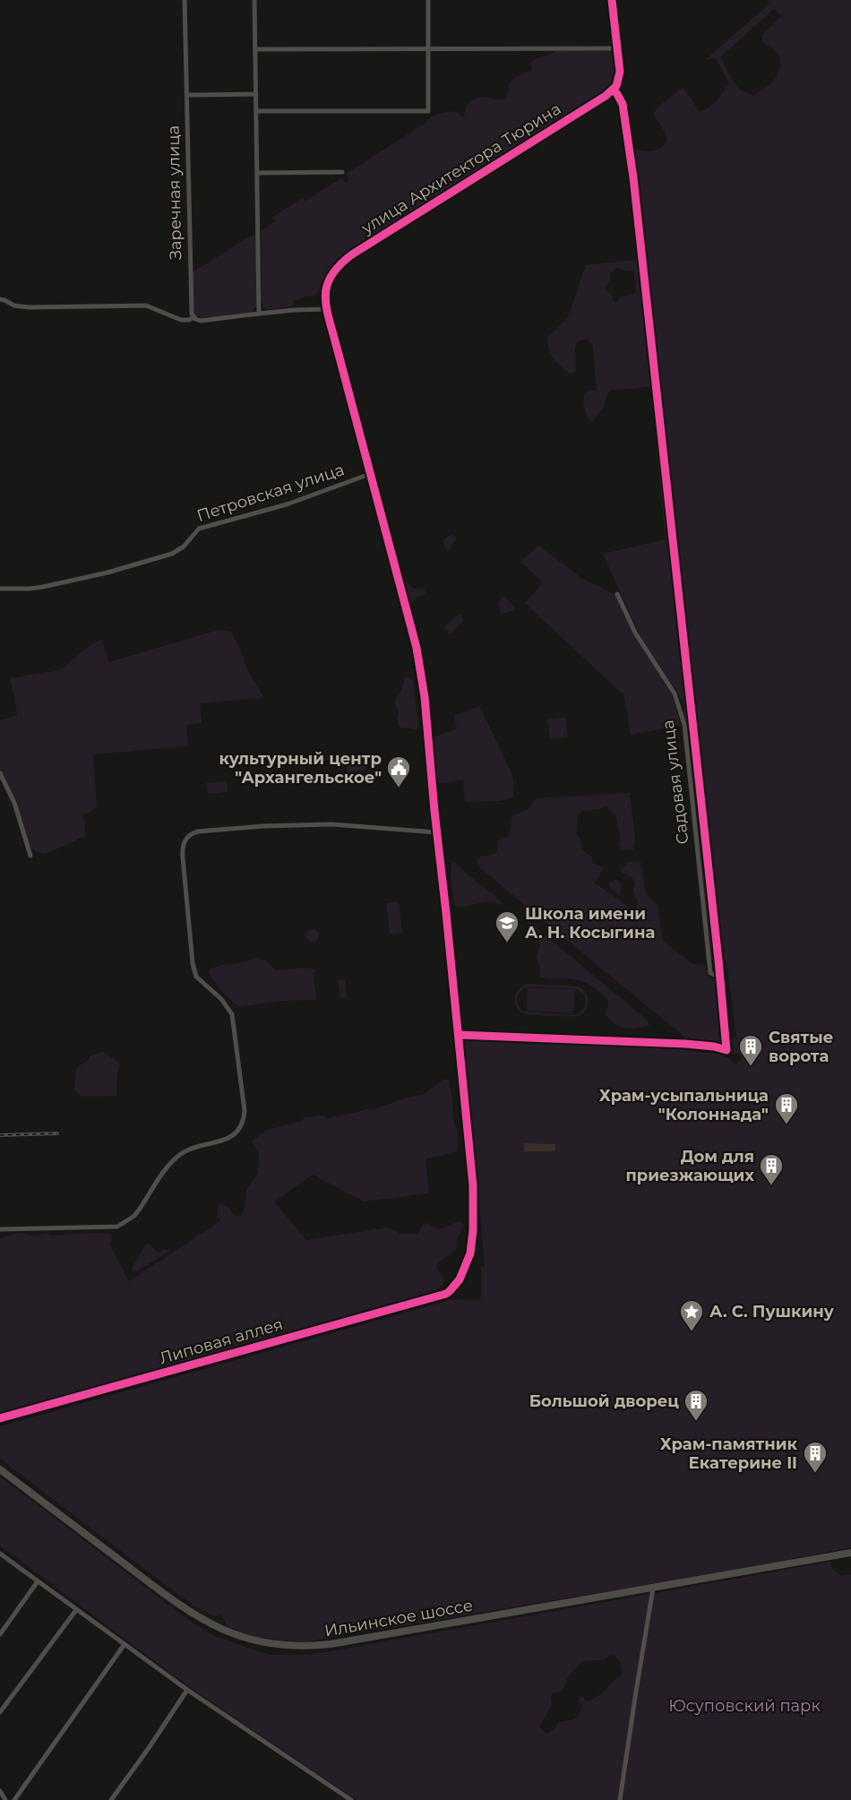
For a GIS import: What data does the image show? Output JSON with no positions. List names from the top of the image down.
{
  "streets": {
    "street": [
      "улица Архитектора Тюрина",
      "Заречная улица",
      "Петровская улица",
      "Садовая улица",
      "Липовая аллея",
      "Ильинское шоссе"
    ]
  },
  "crossings": [
    ["улица Архитектора Тюрина", "Петровская улица"],
    ["улица Архитектора Тюрина", "Липовая аллея"]
  ],
  "parks": ["Юсуповский парк"],
  "places": {
    "public building": ["культурный центр \"Архангельское\""],
    "school or university": ["Школа имени А. Н. Косыгина"],
    "building": [
      "Святые ворота",
      "Храм-усыпальница \"Колоннада\"",
      "Дом для приезжающих",
      "Большой дворец",
      "Храм-памятник Екатерине II"
    ],
    "place": ["А. С. Пушкину"]
  }
}
